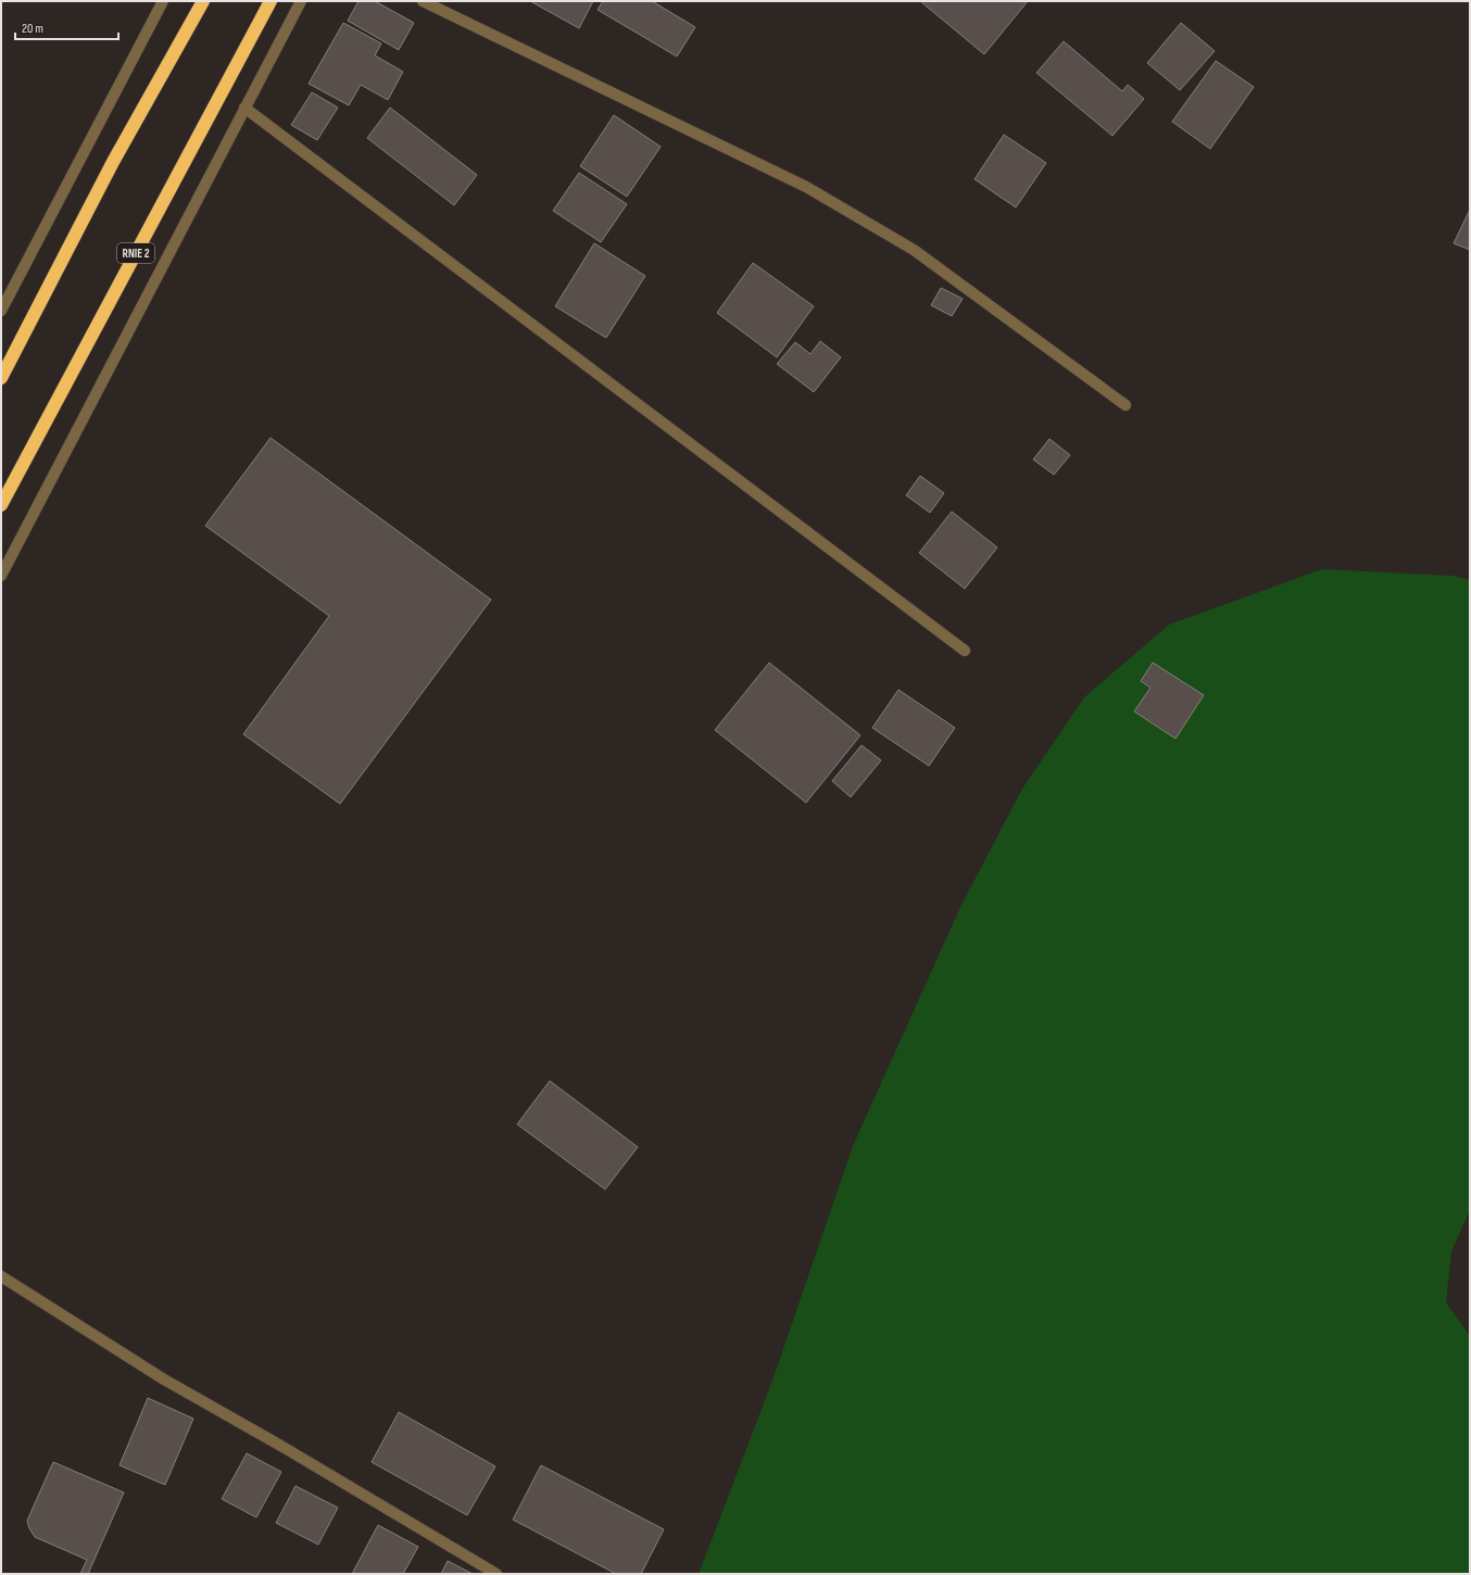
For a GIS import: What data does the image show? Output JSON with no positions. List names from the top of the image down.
{
  "streets": {
    "highway": ["RNIE 2"]
  },
  "scale_bar": "20 m"
}
